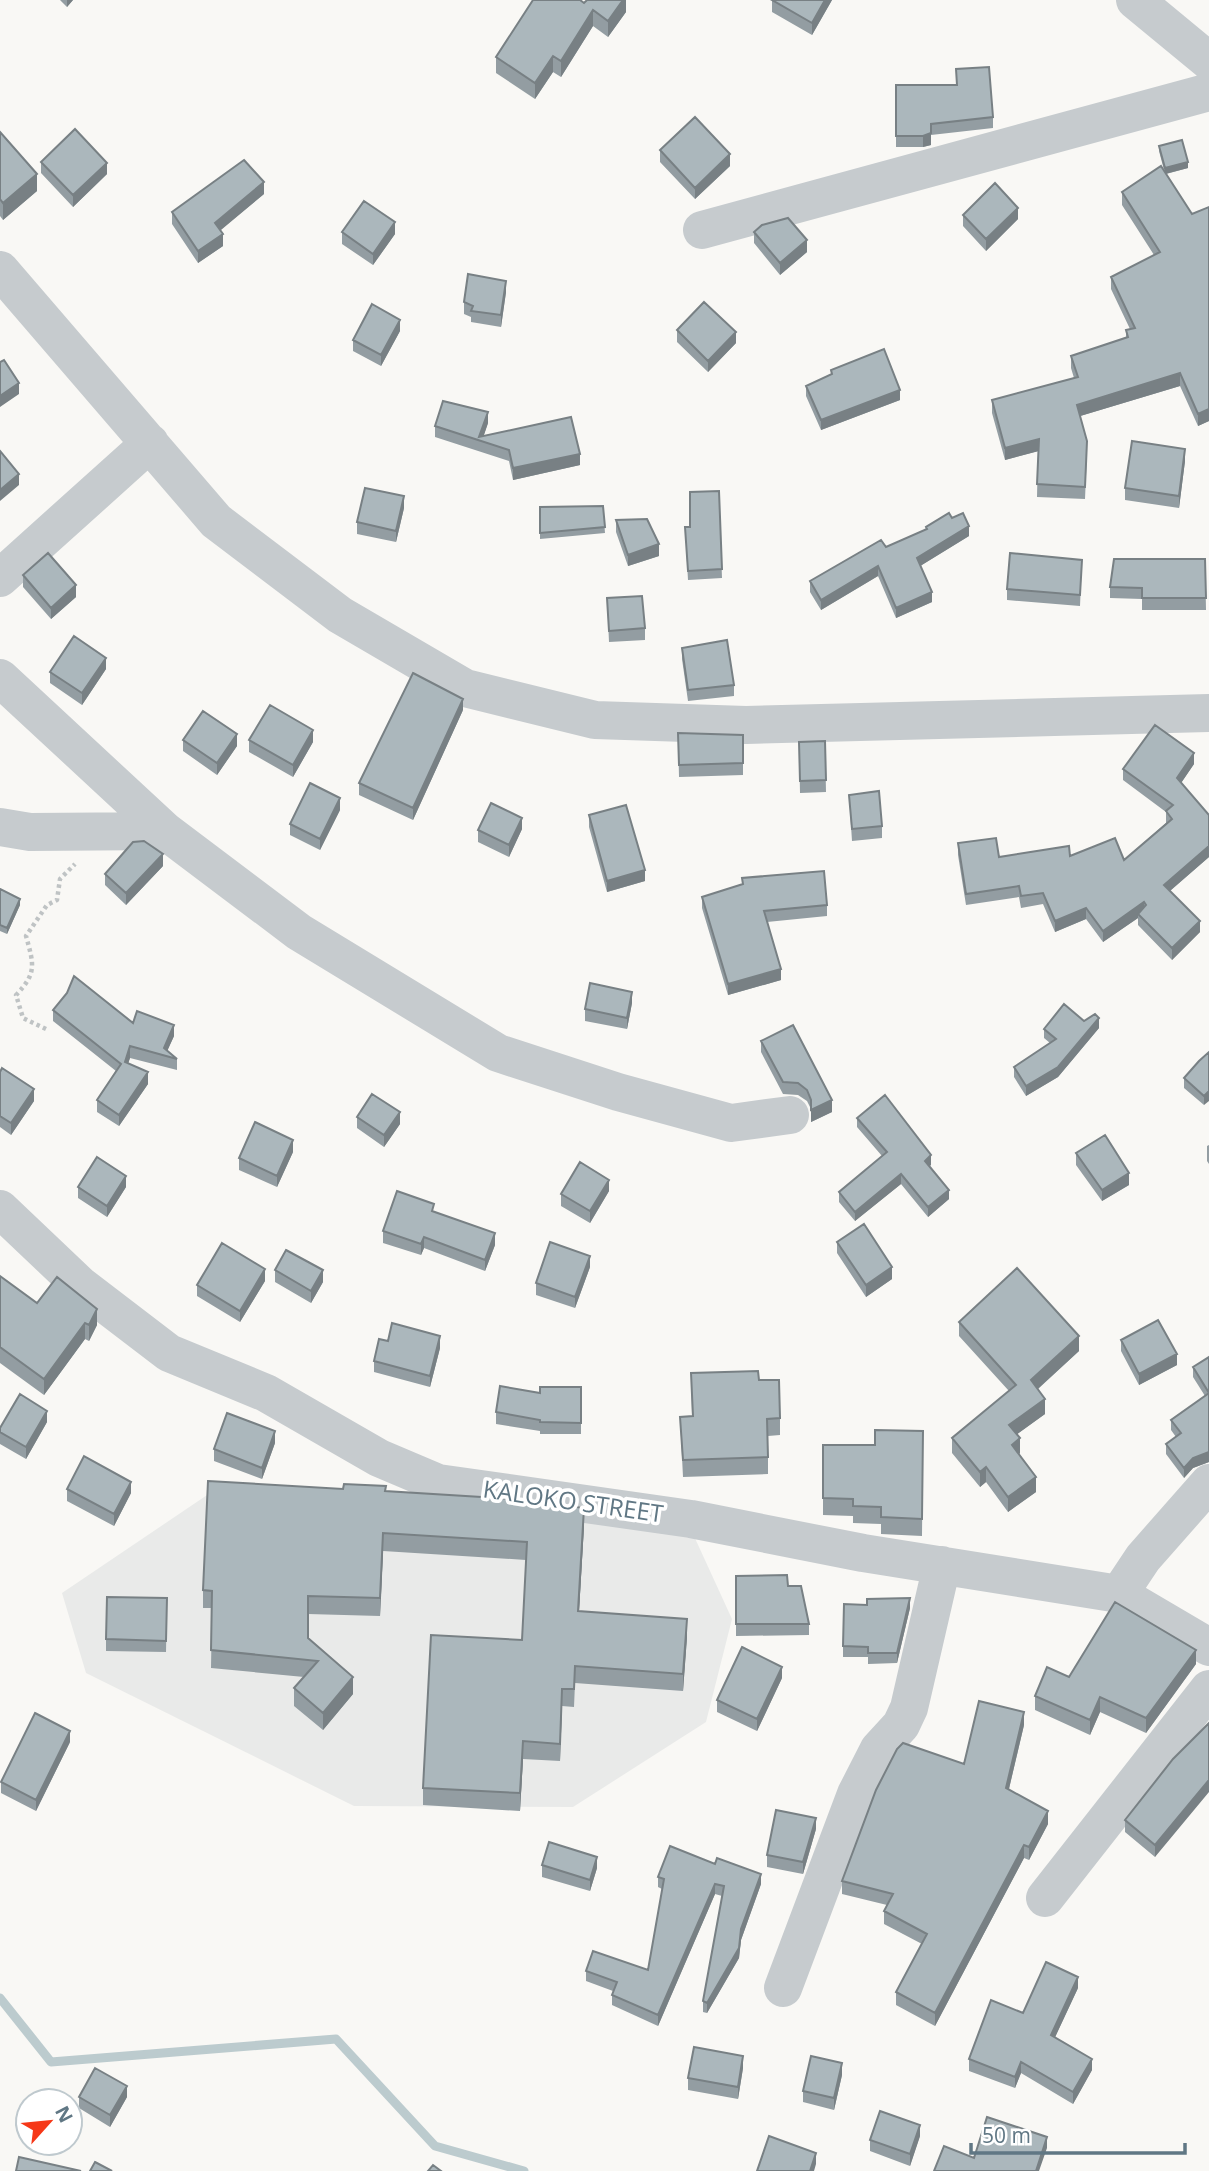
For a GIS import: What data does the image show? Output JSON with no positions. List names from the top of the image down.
{
  "streets": {
    "street": ["KALOKO STREET"]
  },
  "scale_bar": "50 m",
  "north": "top right"
}
